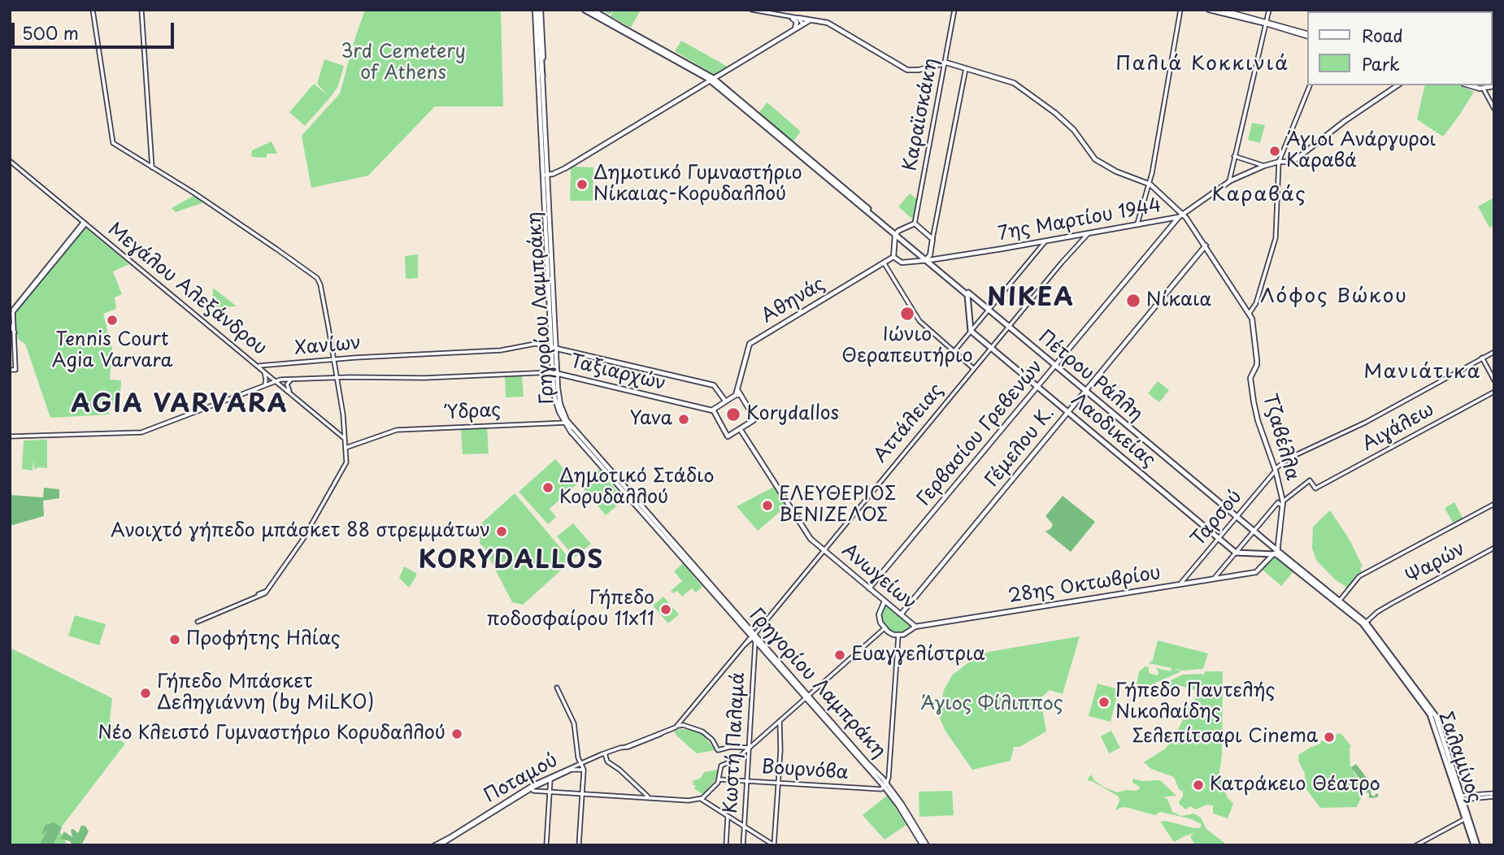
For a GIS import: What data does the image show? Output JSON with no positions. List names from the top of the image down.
{
  "streets": {
    "main road": [
      "7ης Μαρτίου 1944",
      "Αθηνάς",
      "Γρηγορίου Λαμπράκη",
      "Ταξιαρχών",
      "Πέτρου Ράλλη",
      "Λαοδικείας",
      "Γερβασίου Γρεβενών",
      "Τζαβέλλα",
      "Γέμελου Κ.",
      "Ανωγείων",
      "28ης Οκτωβρίου",
      "Σαλαμίνος"
    ],
    "street": [
      "Καραϊσκάκη",
      "Μεγάλου Αλεξάνδρου",
      "Χανίων",
      "Ύδρας",
      "Αττάλειας",
      "Αιγάλεω",
      "Ταρσού",
      "Ψαρών",
      "Κωστή Παλαμά",
      "Βουρνόβα",
      "Ποταμού"
    ]
  },
  "crossings": [
    ["7ης Μαρτίου 1944", "Αθηνάς"],
    ["7ης Μαρτίου 1944", "Πέτρου Ράλλη"],
    ["7ης Μαρτίου 1944", "Αττάλειας"],
    ["7ης Μαρτίου 1944", "Γερβασίου Γρεβενών"],
    ["7ης Μαρτίου 1944", "Τζαβέλλα"],
    ["Μεγάλου Αλεξάνδρου", "Χανίων"],
    ["Μεγάλου Αλεξάνδρου", "Ταξιαρχών"],
    ["Γρηγορίου Λαμπράκη", "Χανίων"],
    ["Γρηγορίου Λαμπράκη", "Ταξιαρχών"],
    ["Γρηγορίου Λαμπράκη", "Ύδρας"],
    ["Γρηγορίου Λαμπράκη", "Αττάλειας"],
    ["Γρηγορίου Λαμπράκη", "Κωστή Παλαμά"],
    ["Γρηγορίου Λαμπράκη", "Βουρνόβα"],
    ["Πέτρου Ράλλη", "Αττάλειας"],
    ["Πέτρου Ράλλη", "Λαοδικείας"],
    ["Πέτρου Ράλλη", "Γερβασίου Γρεβενών"],
    ["Πέτρου Ράλλη", "Τζαβέλλα"],
    ["Πέτρου Ράλλη", "Γέμελου Κ."],
    ["Πέτρου Ράλλη", "Ταρσού"],
    ["Πέτρου Ράλλη", "Ψαρών"],
    ["Πέτρου Ράλλη", "28ης Οκτωβρίου"],
    ["Πέτρου Ράλλη", "Σαλαμίνος"],
    ["Αττάλειας", "Λαοδικείας"],
    ["Αττάλειας", "Ανωγείων"],
    ["Αττάλειας", "Κωστή Παλαμά"],
    ["Αττάλειας", "Ποταμού"],
    ["Αιγάλεω", "Τζαβέλλα"],
    ["Λαοδικείας", "Γερβασίου Γρεβενών"],
    ["Λαοδικείας", "Γέμελου Κ."],
    ["Λαοδικείας", "Ταρσού"],
    ["Γερβασίου Γρεβενών", "Τζαβέλλα"],
    ["Γερβασίου Γρεβενών", "Ανωγείων"],
    ["Τζαβέλλα", "Γέμελου Κ."],
    ["Τζαβέλλα", "Ταρσού"],
    ["Τζαβέλλα", "28ης Οκτωβρίου"],
    ["Γέμελου Κ.", "Ανωγείων"],
    ["Ταρσού", "28ης Οκτωβρίου"],
    ["Ανωγείων", "28ης Οκτωβρίου"],
    ["Κωστή Παλαμά", "Βουρνόβα"]
  ],
  "districts": [
    "Παλιά Κοκκινιά",
    "Καραβάς",
    "Λόφος Βώκου",
    "NIKEA",
    "Μανιάτικα",
    "AGIA VARVARA",
    "KORYDALLOS"
  ],
  "parks": ["3rd Cemetery of Athens", "Άγιος Φίλιππος"],
  "places": [
    "Άγιοι Ανάργυροι Καραβά",
    "Δημοτικό Γυμναστήριο Νίκαιας-Κορυδαλλού",
    "Νίκαια",
    "Ιώνιο Θεραπευτήριο",
    "Tennis Court Agia Varvara",
    "Korydallos",
    "Yava",
    "Δημοτικό Στάδιο Κορυδαλλού",
    "ΕΛΕΥΘΕΡΙΟΣ ΒΕΝΙΖΕΛΟΣ",
    "Ανοιχτό γήπεδο μπάσκετ 88 στρεμμάτων",
    "Γήπεδο ποδοσφαίρου 11x11",
    "Προφήτης Ηλίας",
    "Ευαγγελίστρια",
    "Γήπεδο Μπάσκετ Δεληγιάννη (by MiLKO)",
    "Γήπεδο Παντελής Νικολαίδης",
    "Νέο Κλειστό Γυμναστήριο Κορυδαλλού",
    "Σελεπίτσαρι Cinema",
    "Κατράκειο Θέατρο"
  ],
  "legend": ["Road", "Park"],
  "scale_bar": "500 m"
}
